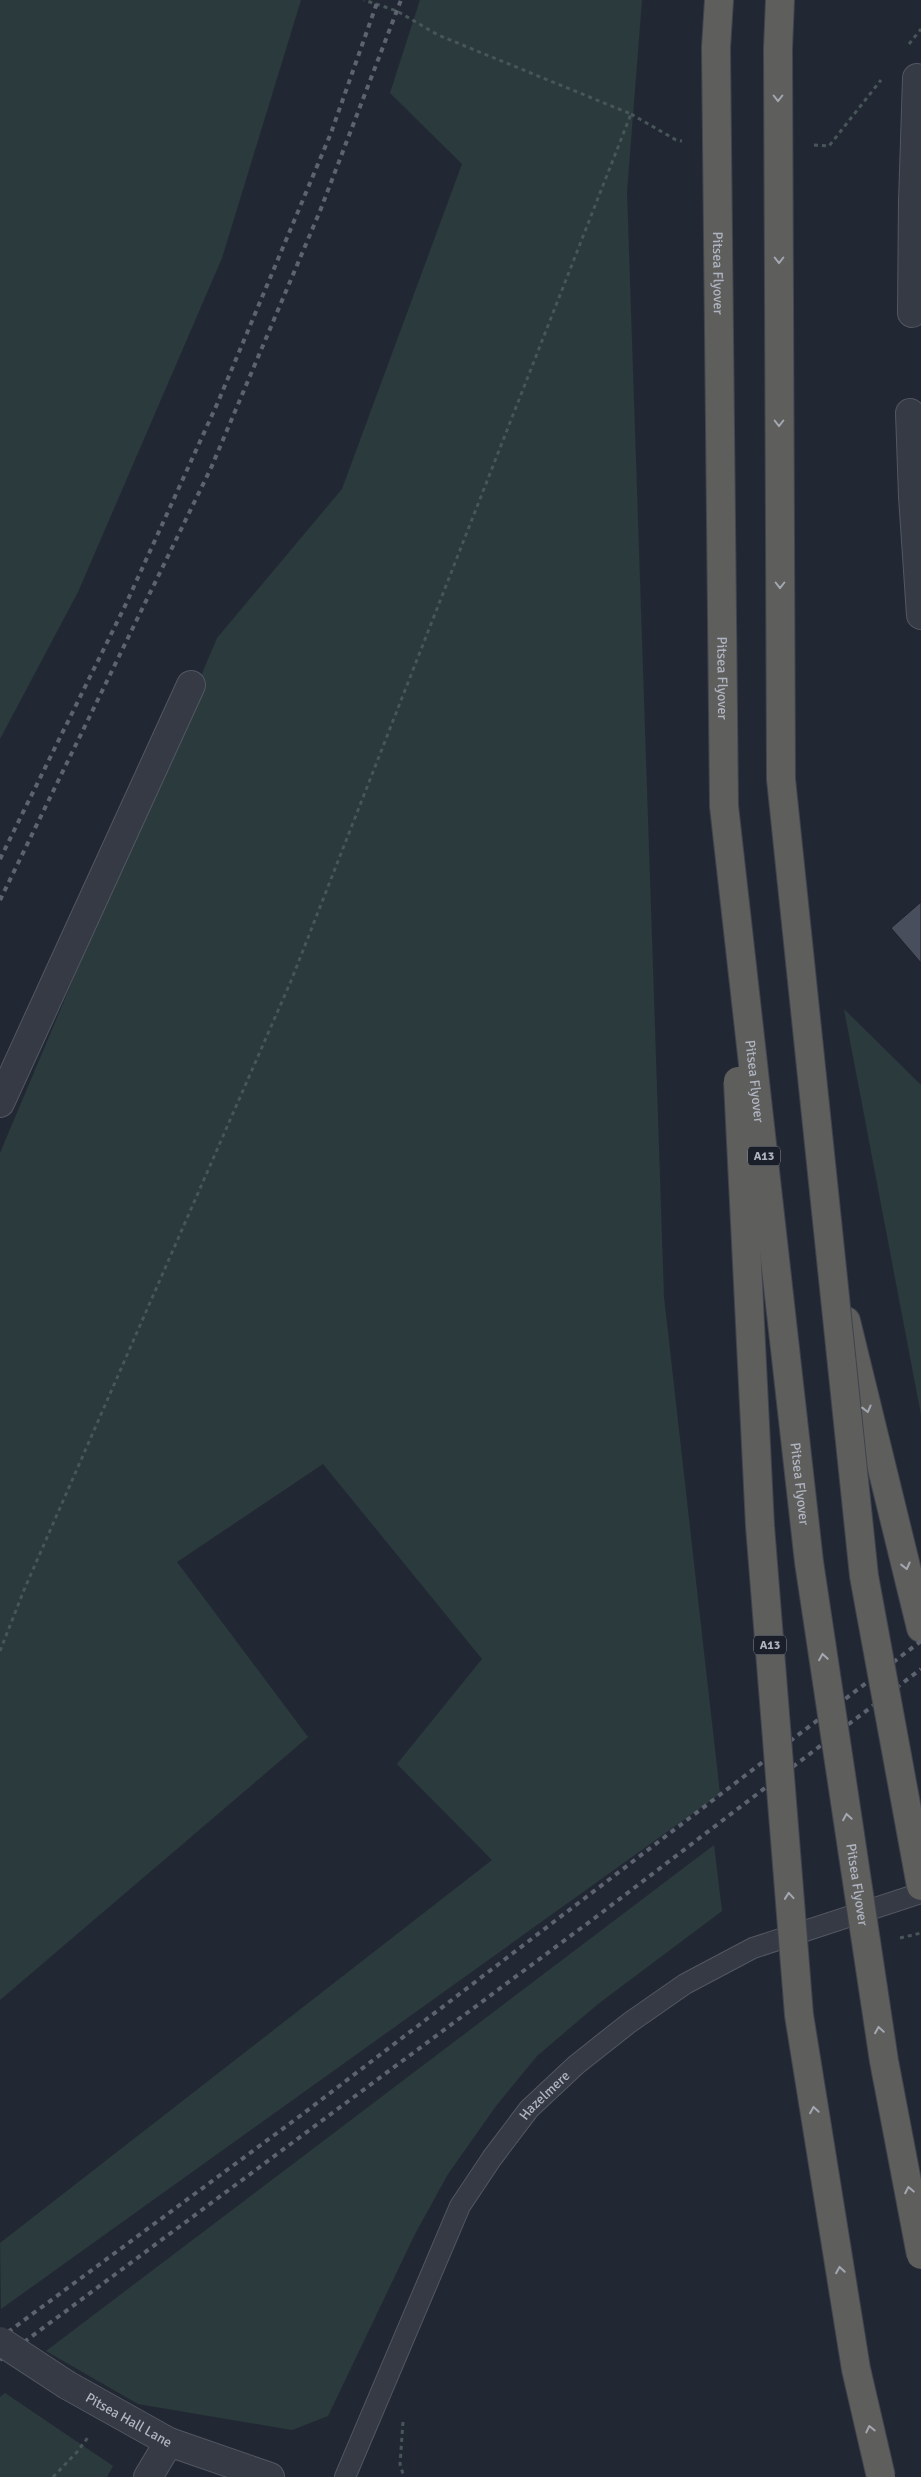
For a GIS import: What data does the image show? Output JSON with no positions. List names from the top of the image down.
{
  "streets": {
    "highway": ["Pitsea Flyover", "A13"],
    "street": ["Pitsea Hall Lane"],
    "lane": ["Hazelmere"]
  },
  "crossings": [
    ["Pitsea Flyover", "A13"]
  ]
}
